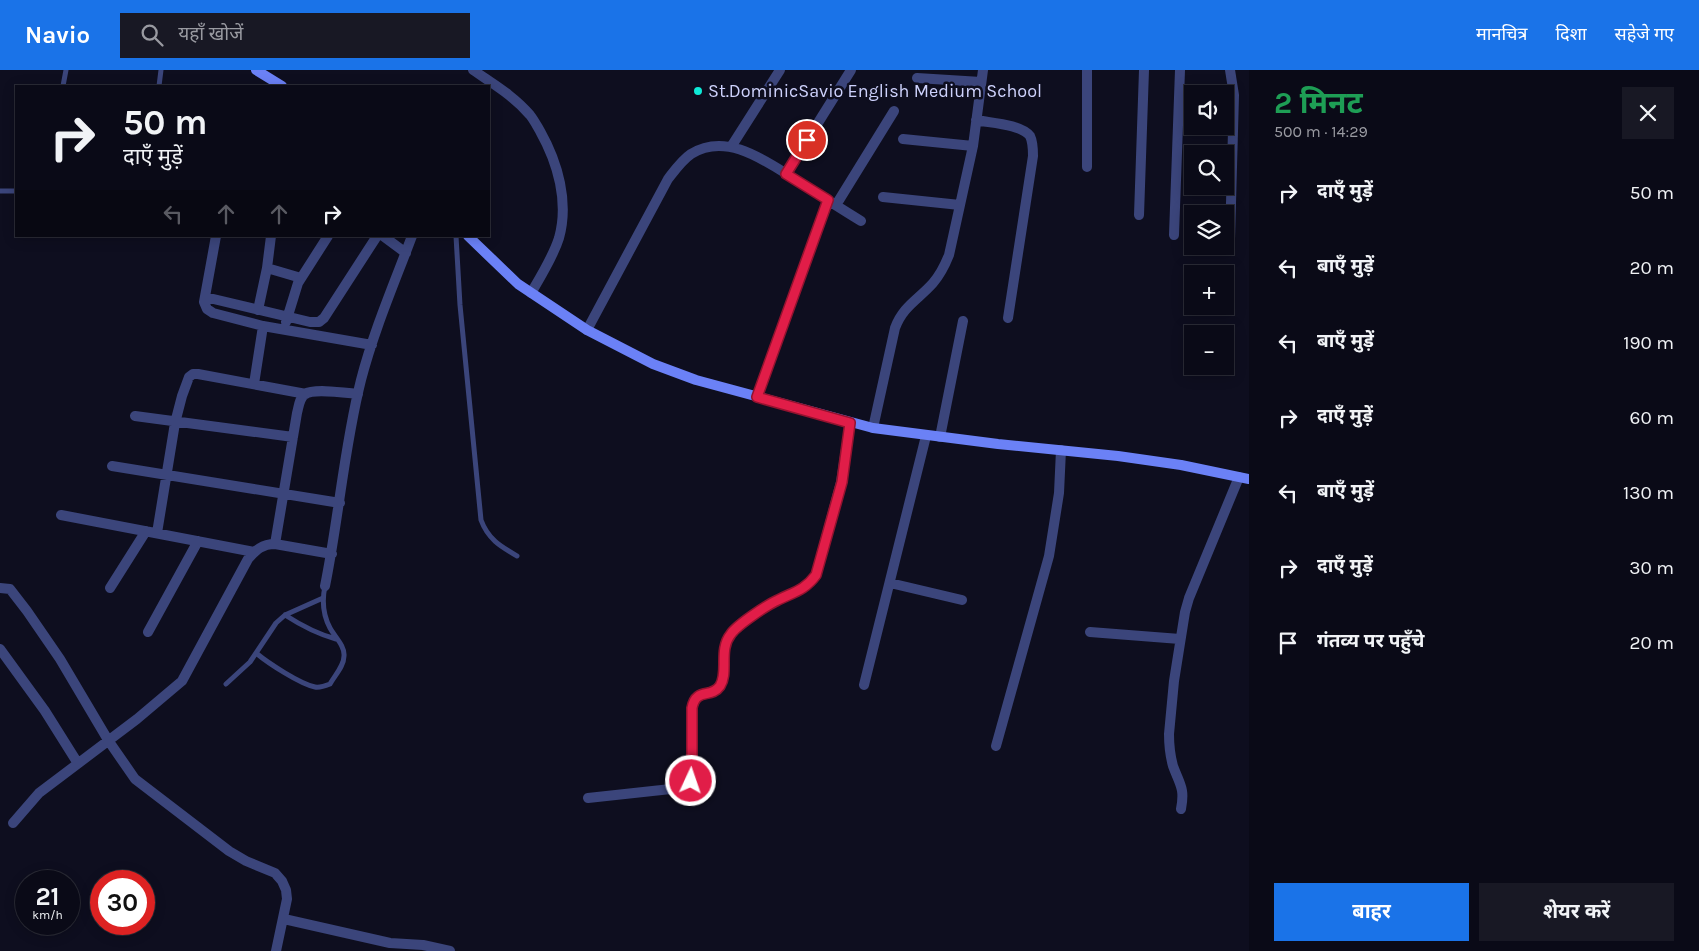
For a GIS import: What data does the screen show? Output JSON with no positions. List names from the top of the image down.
{
  "places": ["St.DominicSavio English Medium School"],
  "page": {
    "header": "Navio",
    "search": "यहाँ खोजें",
    "nav": ["मानचित्र", "दिशा", "सहेजे गए"],
    "heading": ["2 मिनट", "500 m · 14:29"],
    "map_buttons": ["+", "−"],
    "turn": ["50 m", "दाएँ मुड़ें"],
    "list": [
      {
        "name": "दाएँ मुड़ें",
        "value": "50 m"
      },
      {
        "name": "बाएँ मुड़ें",
        "value": "20 m"
      },
      {
        "name": "बाएँ मुड़ें",
        "value": "190 m"
      },
      {
        "name": "दाएँ मुड़ें",
        "value": "60 m"
      },
      {
        "name": "बाएँ मुड़ें",
        "value": "130 m"
      },
      {
        "name": "दाएँ मुड़ें",
        "value": "30 m"
      },
      {
        "name": "गंतव्य पर पहुँचे",
        "value": "20 m"
      }
    ],
    "speed": "21 km/h",
    "limit": "30",
    "buttons": ["बाहर", "शेयर करें"]
  }
}
